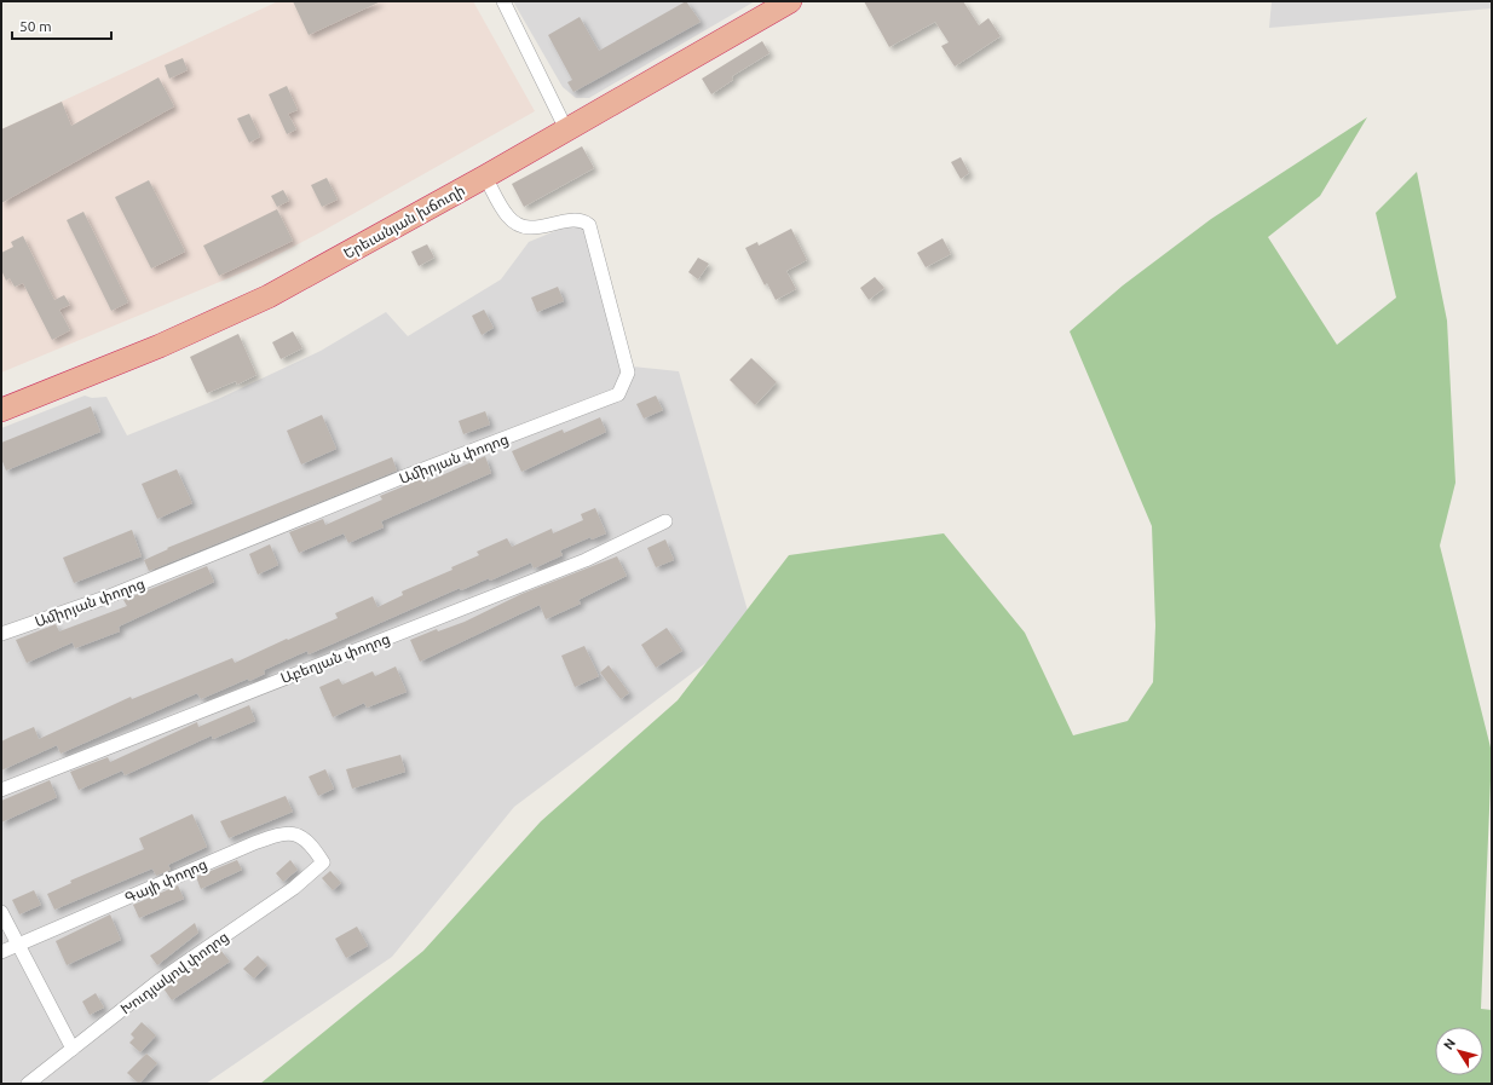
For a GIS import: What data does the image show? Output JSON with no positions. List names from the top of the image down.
{
  "streets": {
    "highway": ["Երեւանյան խճուղի"],
    "street": [
      "Ամիրյան փողոց",
      "Աբեղյան փողոց",
      "Գայի փողոց",
      "Խուդյակով փողոց"
    ]
  },
  "crossings": [
    ["Երեւանյան խճուղի", "Ամիրյան փողոց"],
    ["Գայի փողոց", "Խուդյակով փողոց"]
  ],
  "scale_bar": "50 m",
  "north": "top left"
}
